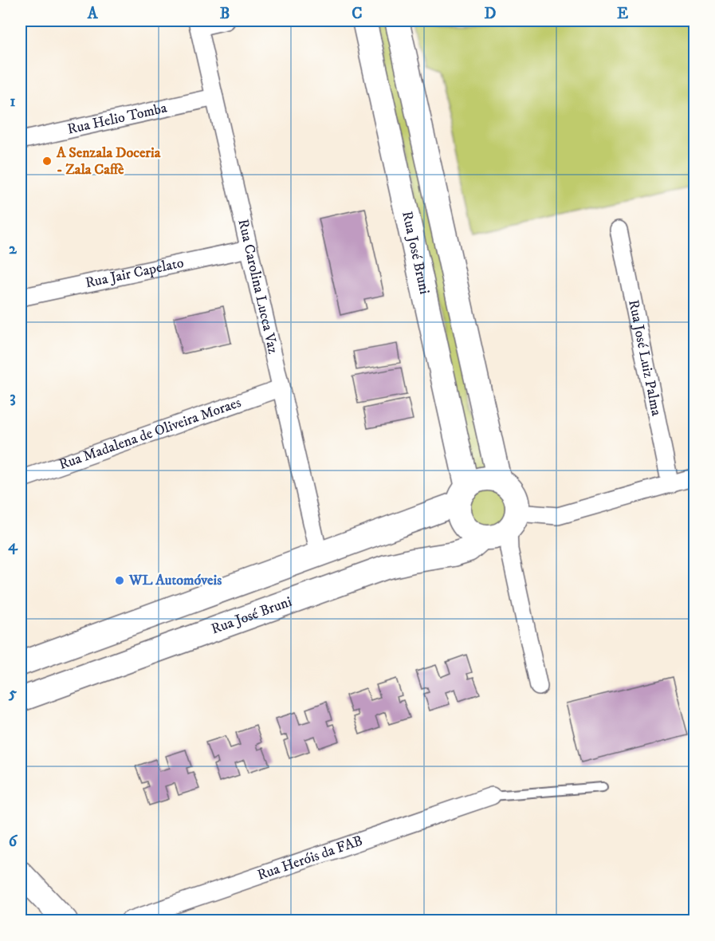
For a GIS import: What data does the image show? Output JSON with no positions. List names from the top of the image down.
{
  "streets": {
    "street": [
      "Rua Helio Tomba",
      "Rua José Bruni",
      "Rua Jair Capelato",
      "Rua Carolina Lucca Vaz",
      "Rua José Luiz Palma",
      "Rua Madalena de Oliveira Moraes",
      "Rua Heróis da FAB"
    ]
  },
  "crossings": [
    ["Rua Helio Tomba", "Rua Carolina Lucca Vaz"],
    ["Rua Jair Capelato", "Rua Carolina Lucca Vaz"],
    ["Rua Carolina Lucca Vaz", "Rua Madalena de Oliveira Moraes"]
  ],
  "places": ["A Senzala Doceria - Zala Caffè", "WL Automóveis"],
  "grid": {
    "columns": [
      "A",
      "B",
      "C",
      "D",
      "E"
    ],
    "rows": [
      "1",
      "2",
      "3",
      "4",
      "5",
      "6"
    ]
  }
}
